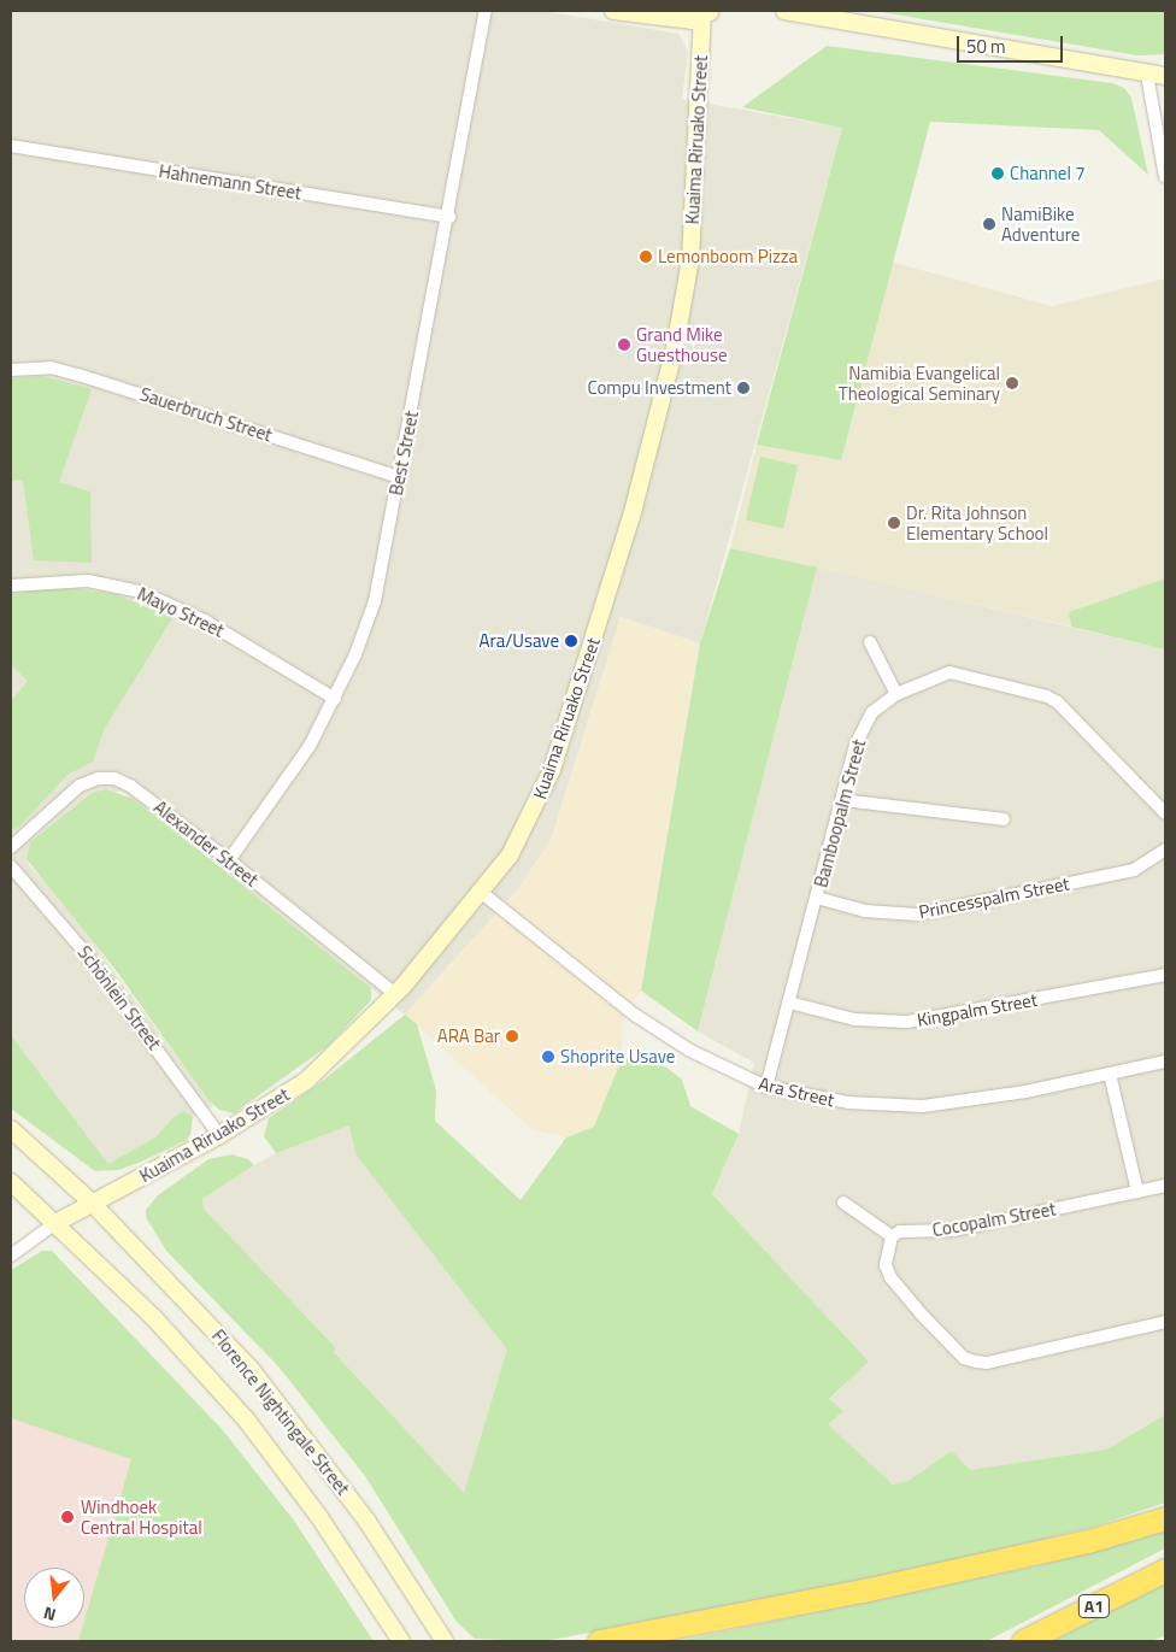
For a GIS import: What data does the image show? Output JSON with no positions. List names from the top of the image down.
{
  "streets": {
    "highway": ["A1"],
    "main road": ["Kuaima Riruako Street", "Florence Nightingale Street"],
    "street": [
      "Hahnemann Street",
      "Sauerbruch Street",
      "Best Street",
      "Mayo Street",
      "Bamboopalm Street",
      "Alexander Street",
      "Princesspalm Street",
      "Schönlein Street",
      "Kingpalm Street",
      "Ara Street",
      "Cocopalm Street"
    ]
  },
  "crossings": [
    ["Kuaima Riruako Street", "Alexander Street"],
    ["Kuaima Riruako Street", "Schönlein Street"],
    ["Kuaima Riruako Street", "Ara Street"],
    ["Kuaima Riruako Street", "Florence Nightingale Street"],
    ["Hahnemann Street", "Best Street"],
    ["Sauerbruch Street", "Best Street"],
    ["Best Street", "Mayo Street"],
    ["Best Street", "Alexander Street"],
    ["Bamboopalm Street", "Princesspalm Street"],
    ["Bamboopalm Street", "Kingpalm Street"],
    ["Bamboopalm Street", "Ara Street"]
  ],
  "places": [
    "Channel 7",
    "NamiBike Adventure",
    "Lemonboom Pizza",
    "Grand Mike Guesthouse",
    "Namibia Evangelical Theological Seminary",
    "Compu Investment",
    "Dr. Rita Johnson Elementary School",
    "Ara/Usave",
    "ARA Bar",
    "Shoprite Usave",
    "Windhoek Central Hospital"
  ],
  "scale_bar": "50 m",
  "north": "bottom"
}
